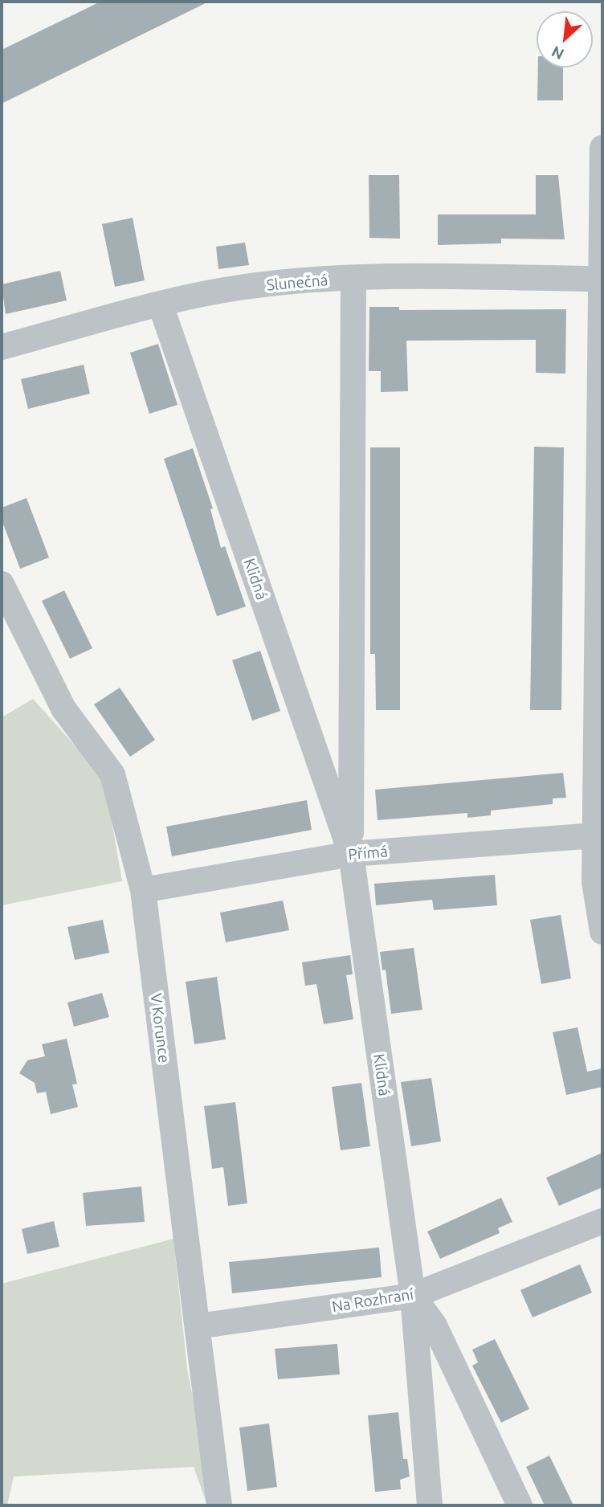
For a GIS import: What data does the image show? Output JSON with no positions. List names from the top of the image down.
{
  "streets": {
    "street": [
      "Slunečná",
      "Klidná",
      "Přímá",
      "V Korunce",
      "Na Rozhraní"
    ]
  },
  "crossings": [
    ["Slunečná", "Klidná"],
    ["Klidná", "Přímá"],
    ["Klidná", "Na Rozhraní"],
    ["Přímá", "V Korunce"],
    ["V Korunce", "Na Rozhraní"]
  ],
  "north": "bottom left"
}
